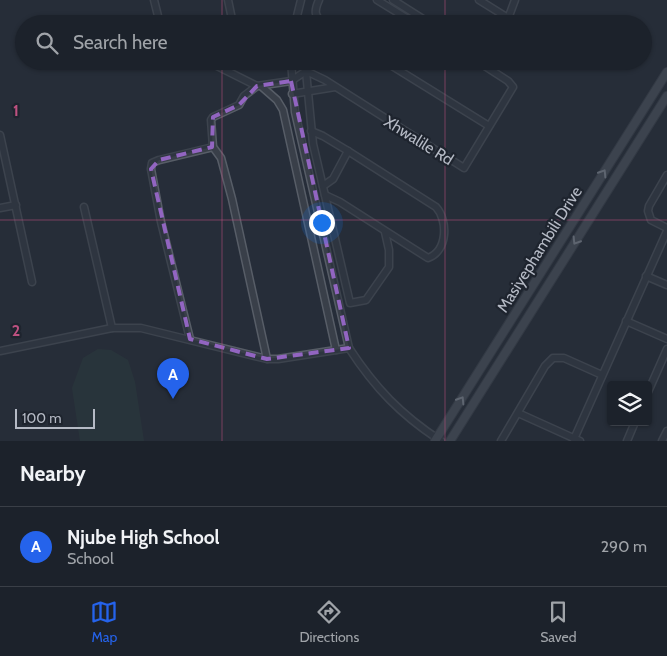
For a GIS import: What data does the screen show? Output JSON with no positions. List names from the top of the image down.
{
  "streets": {
    "main road": ["Masiyephambili Drive"],
    "street": ["Xhwalile Rd"]
  },
  "scale_bar": "100 m",
  "page": {
    "search": "Search here",
    "pins": "A",
    "scale": "100 m",
    "heading": "Nearby",
    "list": [
      {
        "mark": "A",
        "name": "Njube High School",
        "note": "School",
        "value": "290 m"
      }
    ],
    "nav": ["Map", "Directions", "Saved"]
  },
  "grid": {
    "rows": ["1", "2"]
  }
}
